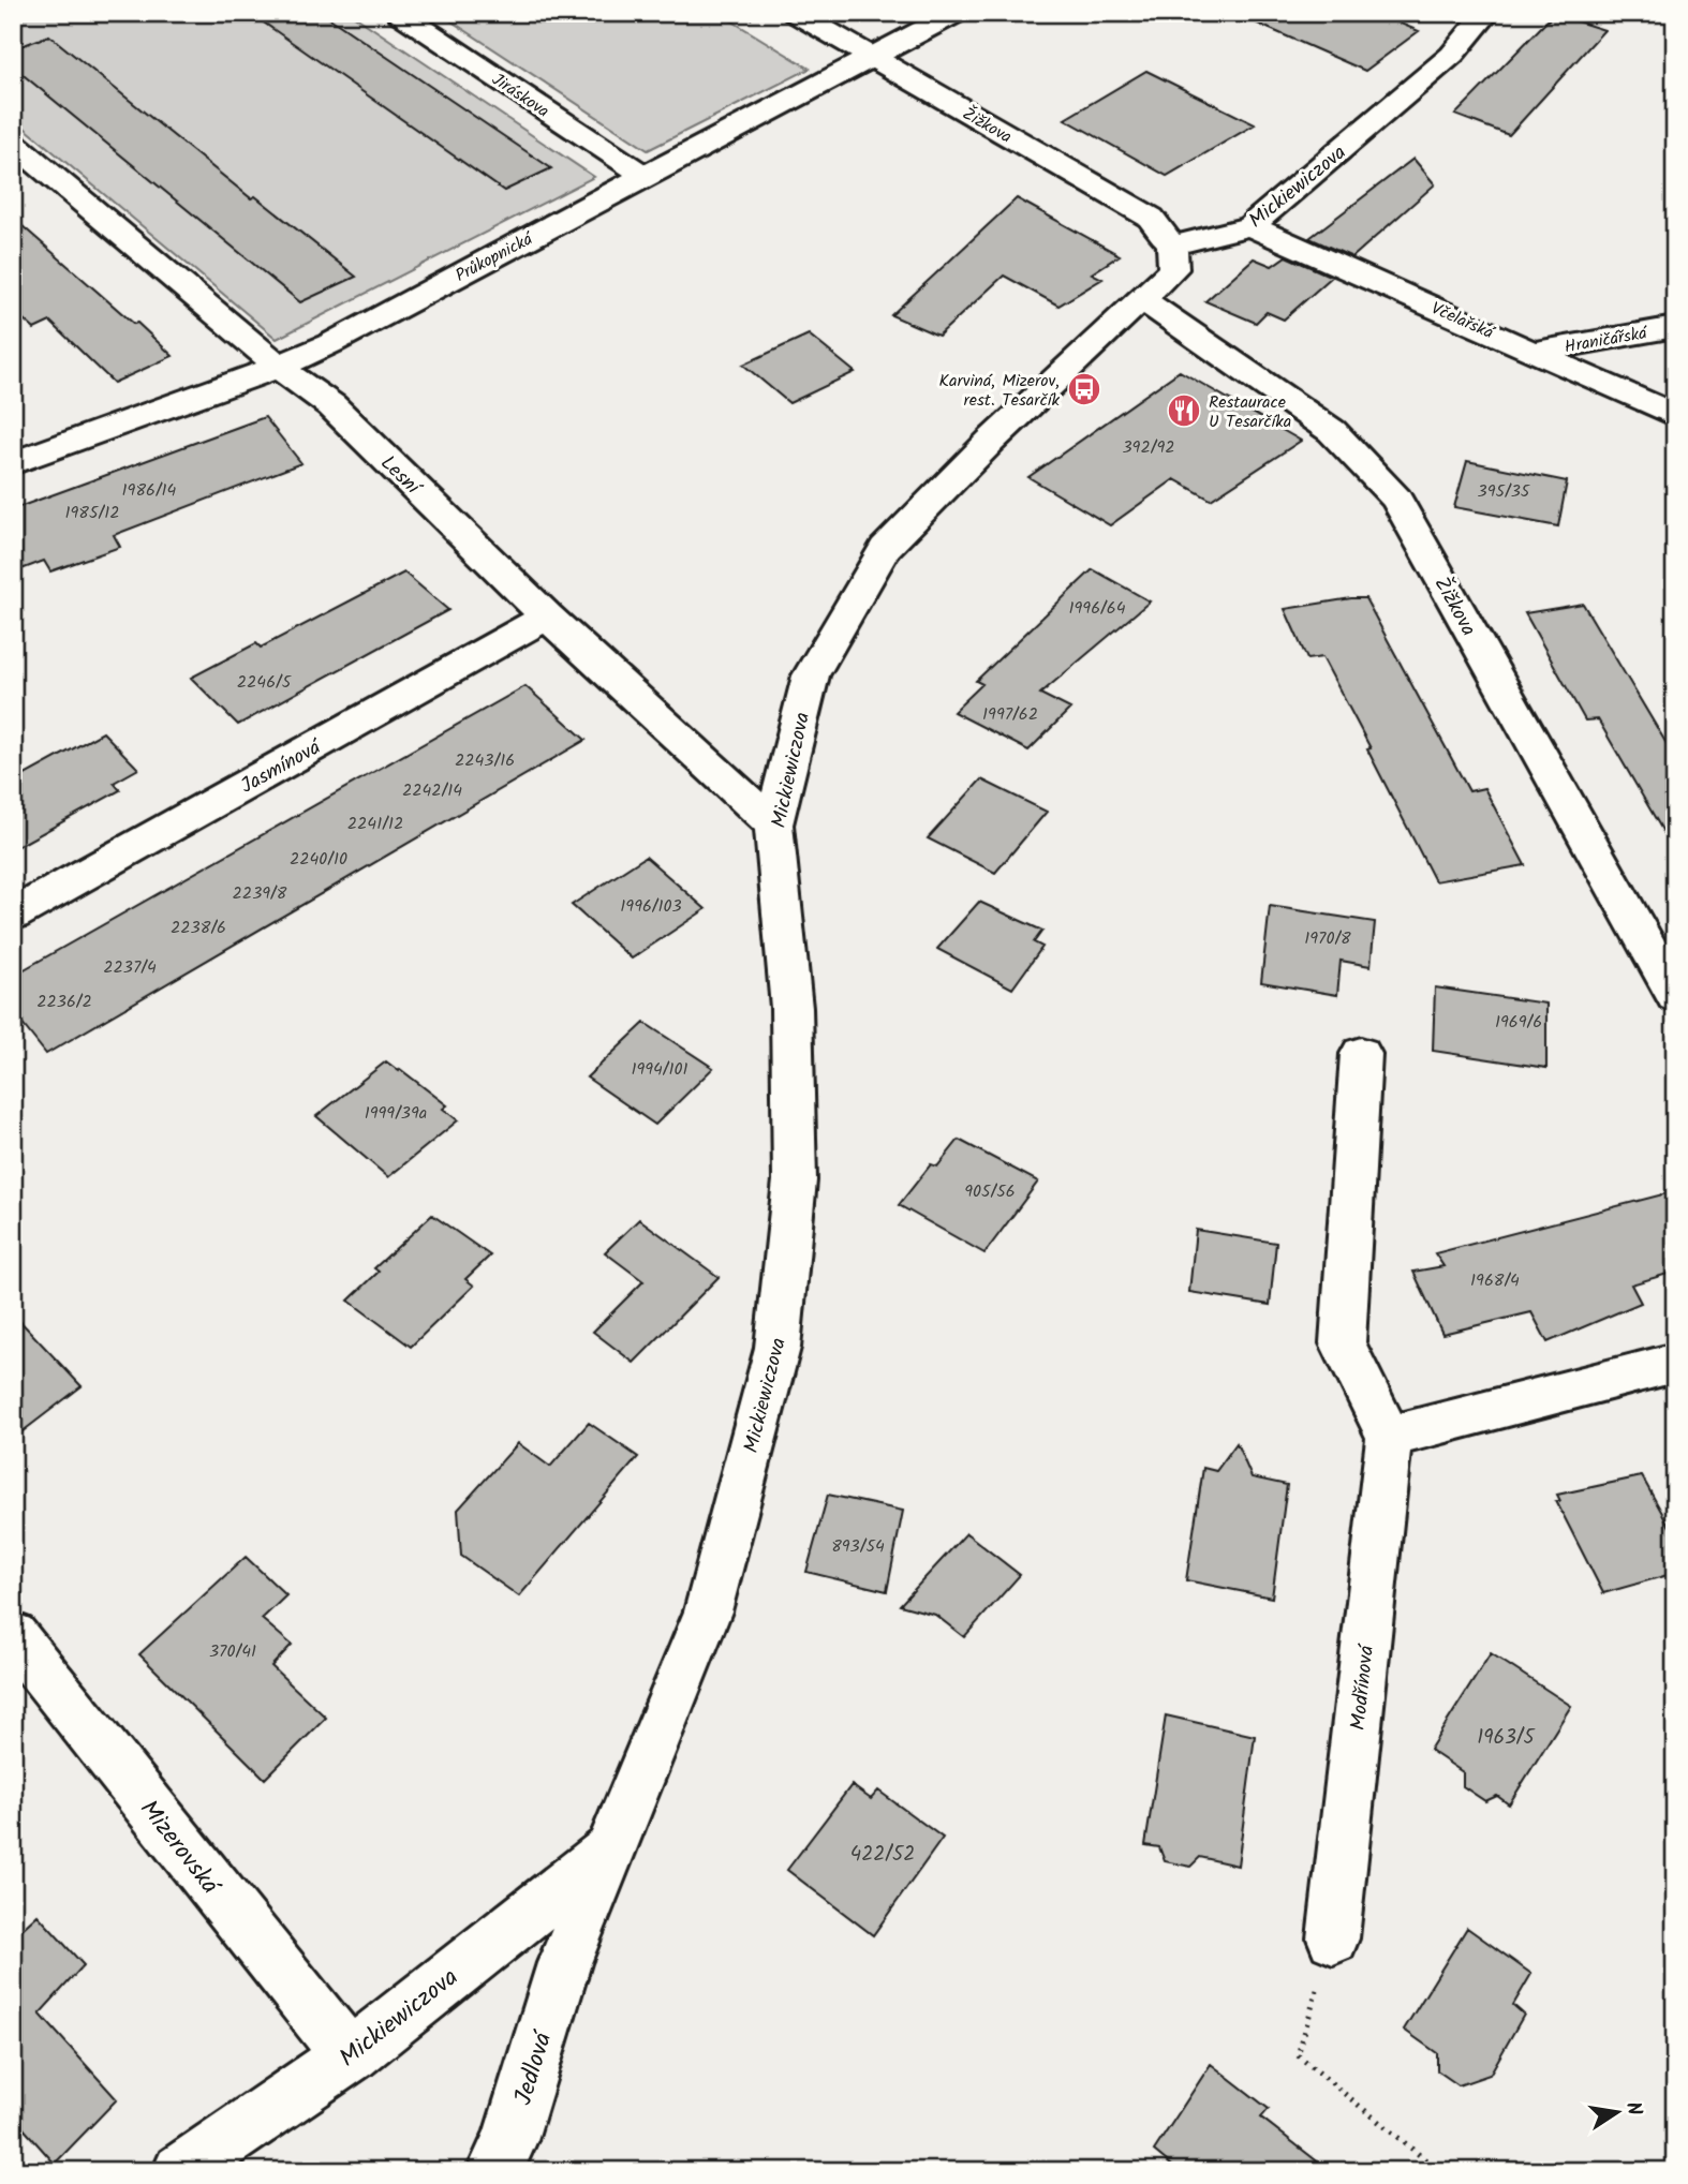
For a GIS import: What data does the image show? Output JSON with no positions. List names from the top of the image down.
{
  "streets": {
    "street": [
      "Jiráskova",
      "Žižkova",
      "Mickiewiczova",
      "Průkopnická",
      "Včelařská",
      "Hraničářská",
      "Lesní",
      "Jasmínová",
      "Modřínová",
      "Mizerovská",
      "Jedlová"
    ]
  },
  "crossings": [
    ["Jiráskova", "Průkopnická"],
    ["Žižkova", "Mickiewiczova"],
    ["Žižkova", "Průkopnická"],
    ["Mickiewiczova", "Včelařská"],
    ["Mickiewiczova", "Lesní"],
    ["Mickiewiczova", "Mizerovská"],
    ["Mickiewiczova", "Jedlová"],
    ["Průkopnická", "Lesní"],
    ["Včelařská", "Hraničářská"],
    ["Lesní", "Jasmínová"]
  ],
  "places": {
    "bus stop": ["Karviná, Mizerov, rest. Tesarčík"],
    "restaurant": ["Restaurace U Tesarčíka"]
  },
  "house_numbers": [
    "392/92",
    "1986/14",
    "395/35",
    "1985/12",
    "1996/64",
    "2246/5",
    "1997/62",
    "2243/16",
    "2242/14",
    "2241/12",
    "2240/10",
    "2239/8",
    "1996/103",
    "2238/6",
    "1970/8",
    "2237/4",
    "2236/2",
    "1969/6",
    "1994/101",
    "1999/39a",
    "905/56",
    "1968/4",
    "893/54",
    "370/41",
    "1963/5",
    "422/52"
  ],
  "north": "right"
}
